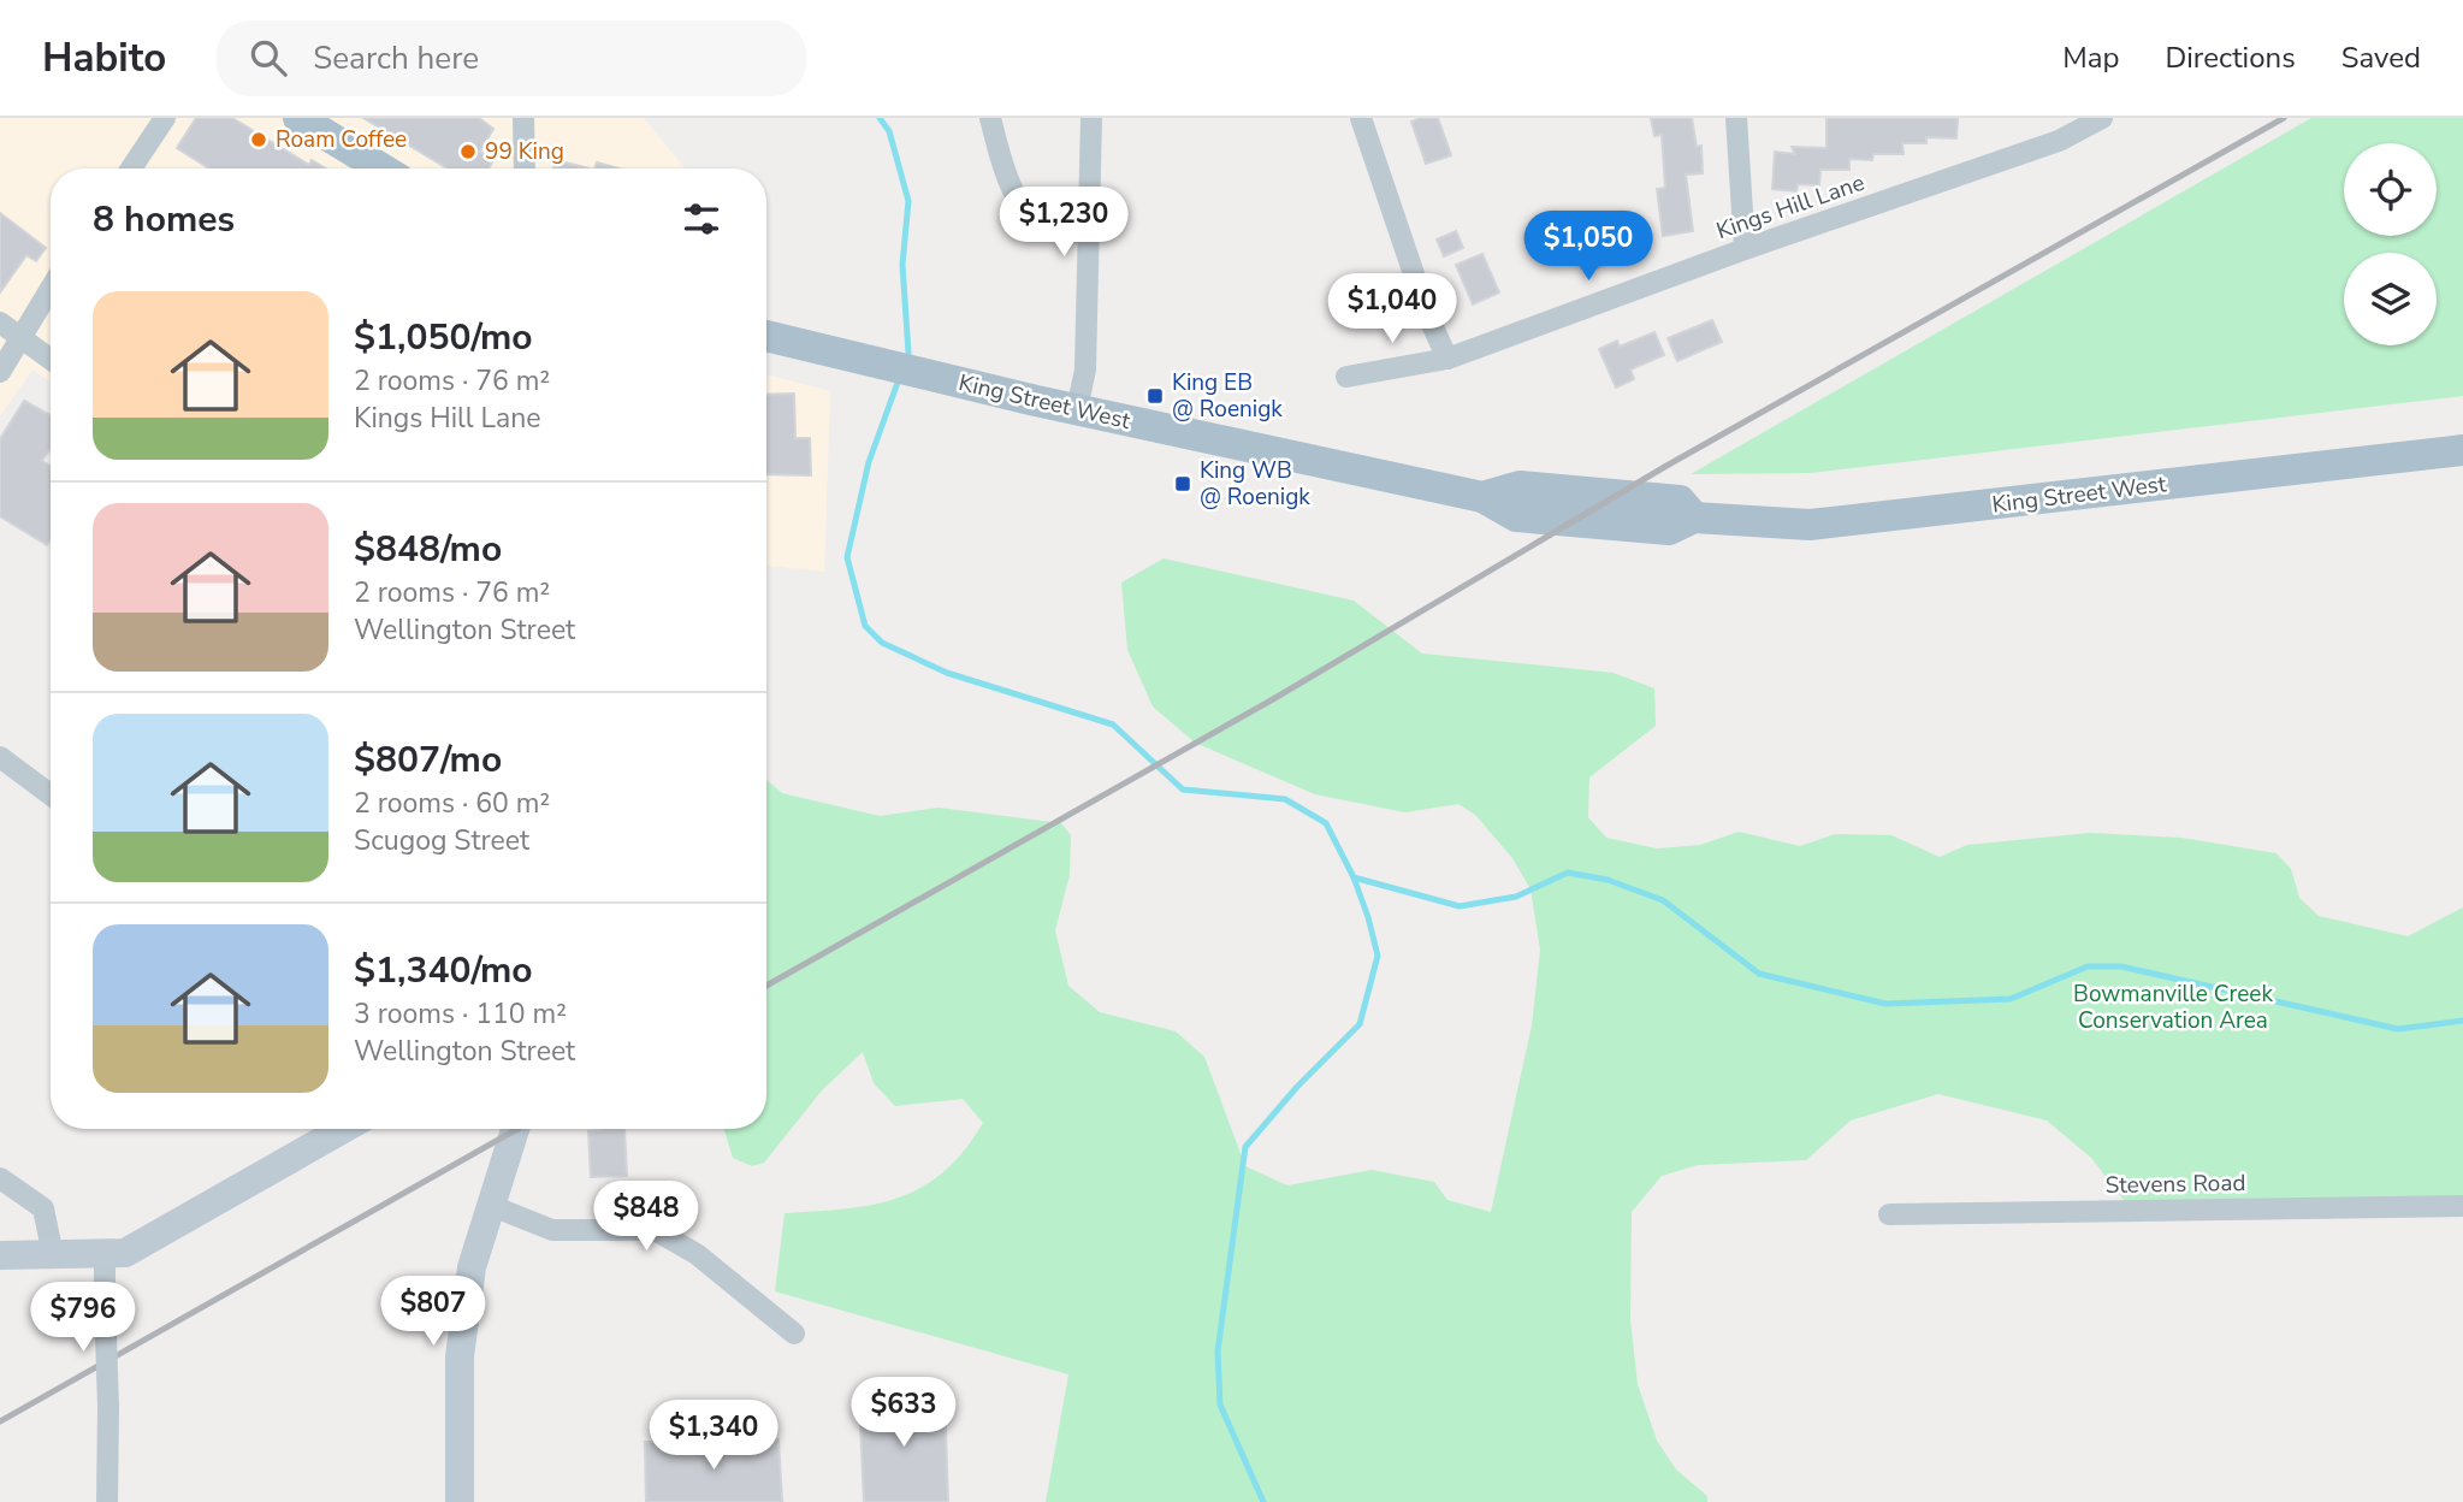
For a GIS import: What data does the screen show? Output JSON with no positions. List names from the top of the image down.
{
  "streets": {
    "main road": ["King Street West"],
    "street": ["Kings Hill Lane", "Stevens Road"]
  },
  "parks": ["Bowmanville Creek Conservation Area"],
  "places": {
    "other": ["Roam Coffee", "99 King"],
    "transit": ["King EB @ Roenigk", "King WB @ Roenigk"]
  },
  "page": {
    "header": "Habito",
    "search": "Search here",
    "nav": ["Map", "Directions", "Saved"],
    "heading": "8 homes",
    "price": [
      "$1,230",
      "$1,050",
      "$1,040",
      "$848",
      "$807",
      "$796",
      "$633",
      "$1,340"
    ],
    "list": [
      {
        "name": "$1,050/mo",
        "note": "2 rooms · 76 m² · Kings Hill Lane"
      },
      {
        "name": "$848/mo",
        "note": "2 rooms · 76 m² · Wellington Street"
      },
      {
        "name": "$807/mo",
        "note": "2 rooms · 60 m² · Scugog Street"
      },
      {
        "name": "$1,340/mo",
        "note": "3 rooms · 110 m² · Wellington Street"
      }
    ]
  }
}
